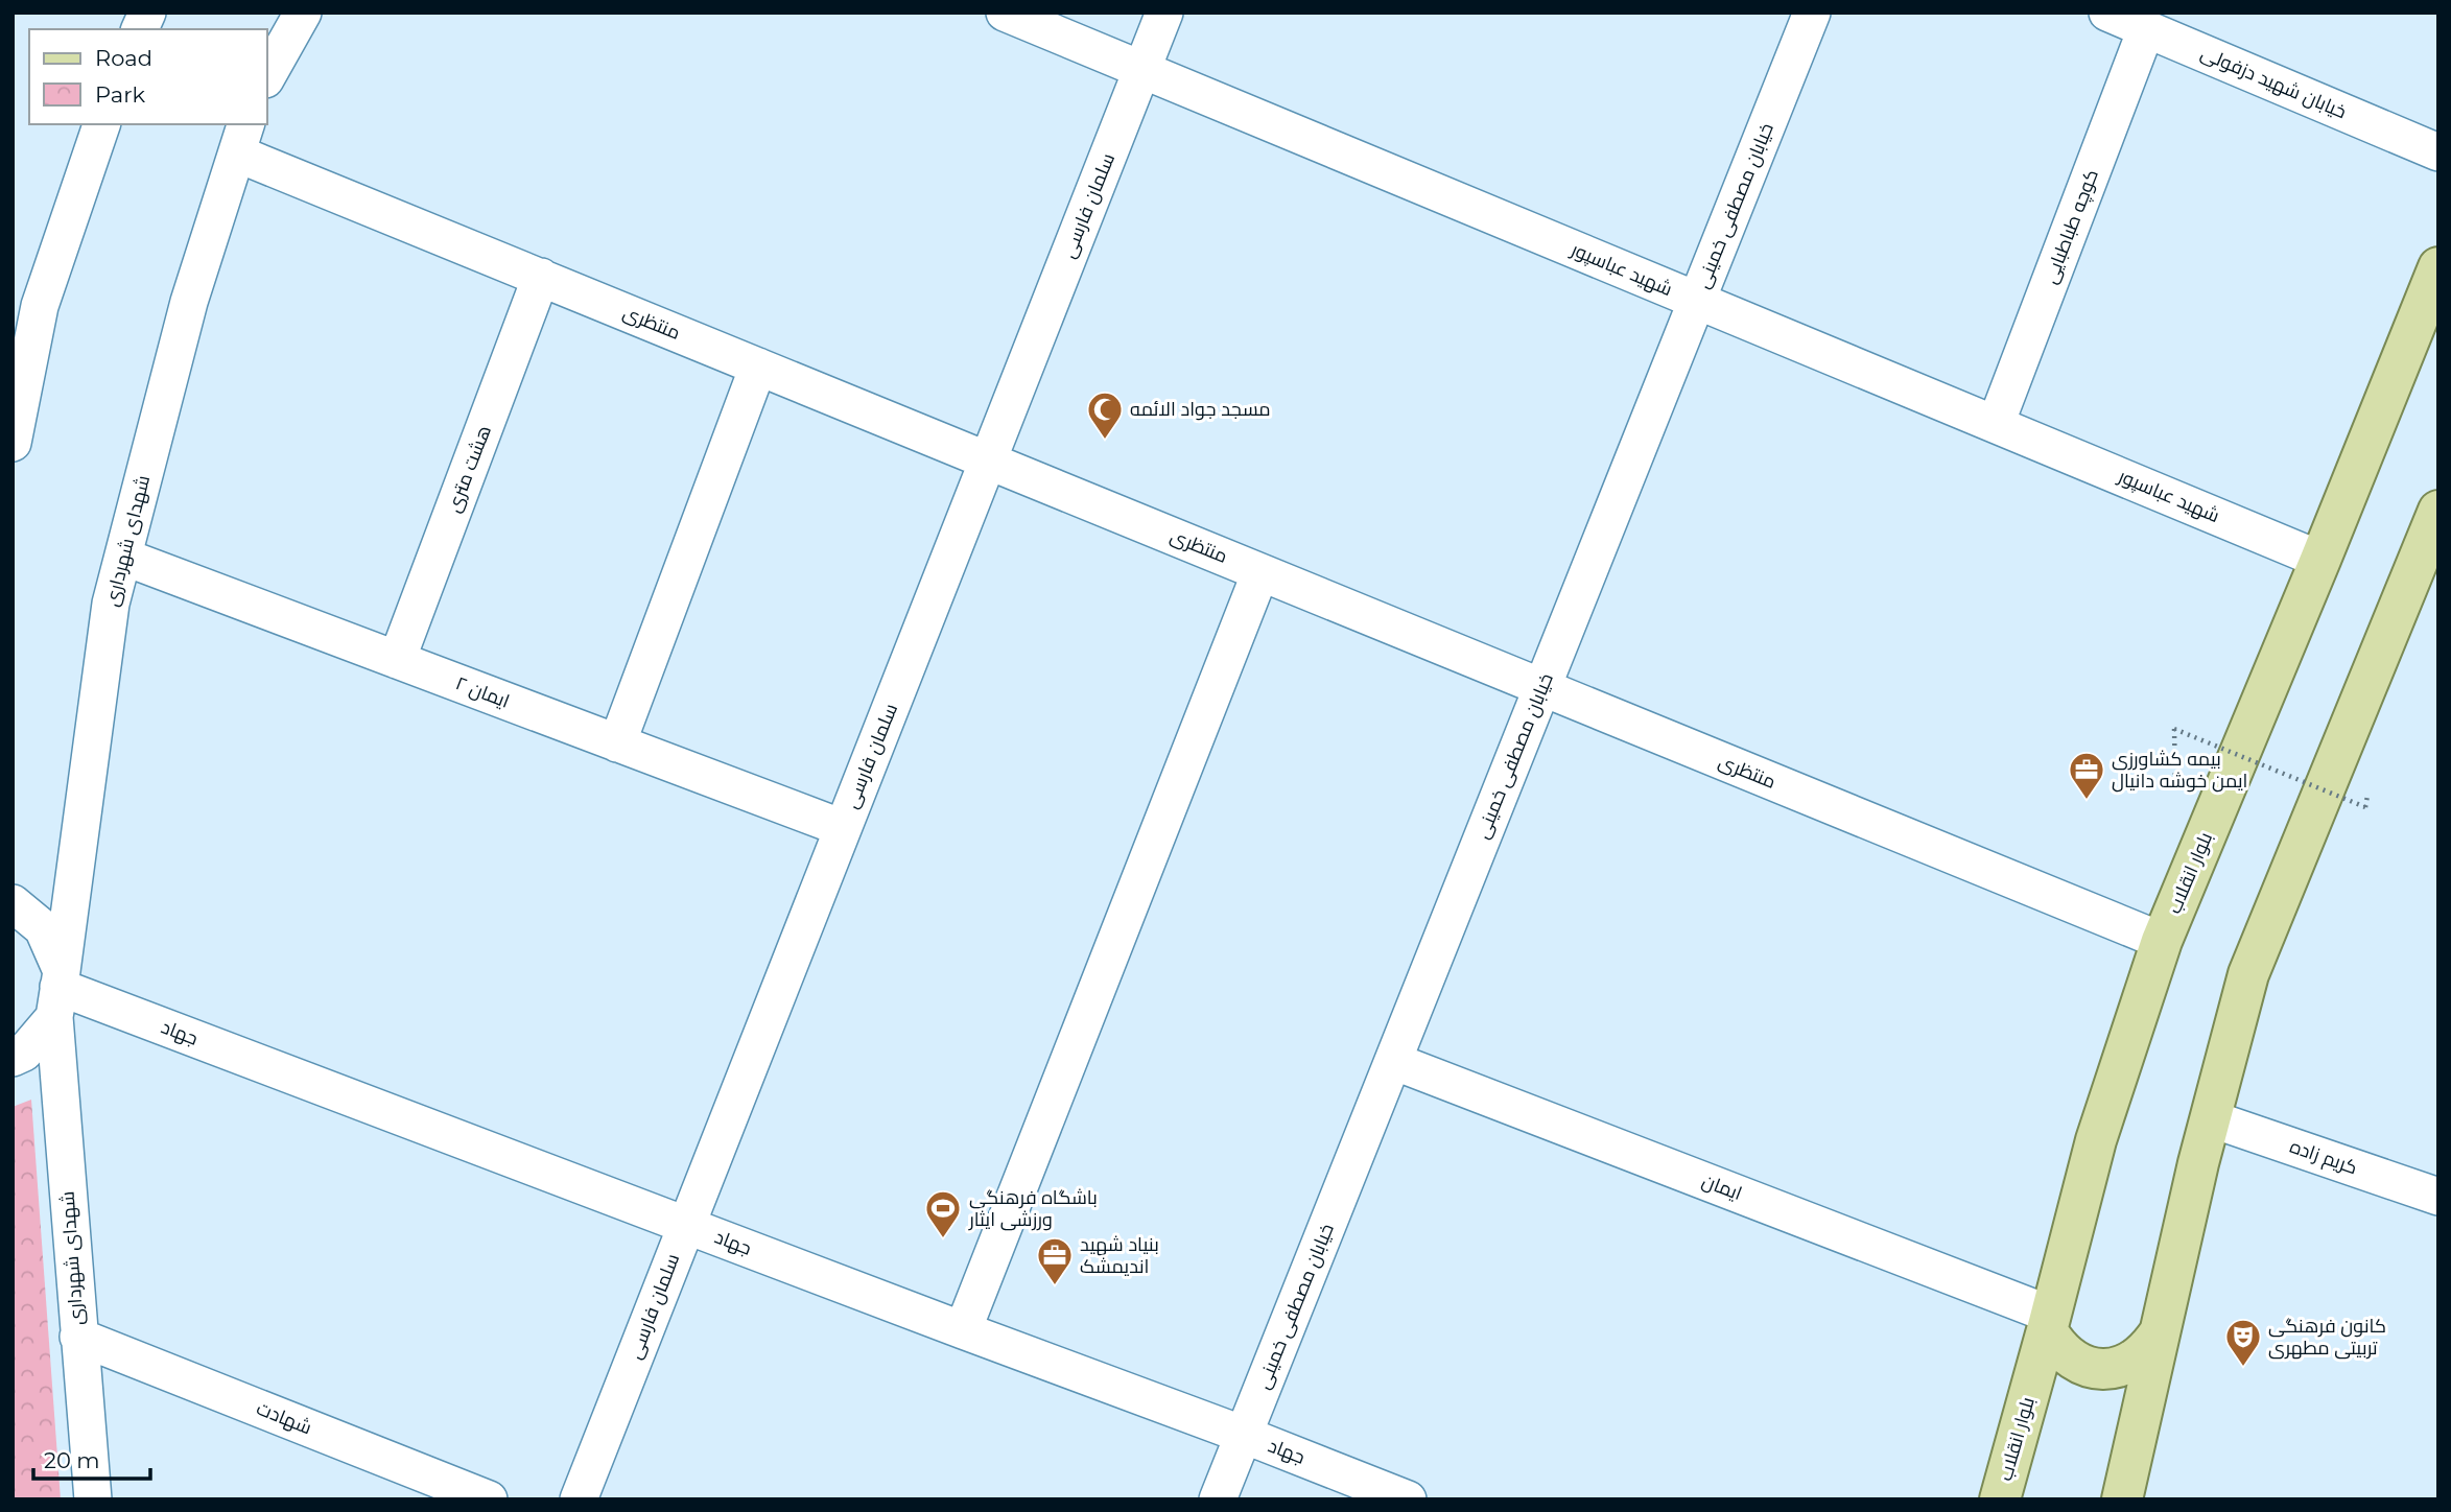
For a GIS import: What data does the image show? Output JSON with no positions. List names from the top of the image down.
{
  "streets": {
    "main road": ["بلوار انقلاب"],
    "street": [
      "خیابان شهید دزفولی",
      "سلمان فارسی",
      "خیابان مصطفی خمینی",
      "کوچه طباطبایی",
      "شهید عباسپور",
      "منتظری",
      "هشت متری",
      "شهدای شهرداری",
      "ایمان ۲",
      "جهاد",
      "کریم زاده",
      "ایمان",
      "شهادت"
    ]
  },
  "crossings": [
    ["خیابان شهید دزفولی", "کوچه طباطبایی"],
    ["سلمان فارسی", "شهید عباسپور"],
    ["سلمان فارسی", "منتظری"],
    ["سلمان فارسی", "ایمان ۲"],
    ["سلمان فارسی", "جهاد"],
    ["خیابان مصطفی خمینی", "شهید عباسپور"],
    ["خیابان مصطفی خمینی", "منتظری"],
    ["خیابان مصطفی خمینی", "جهاد"],
    ["خیابان مصطفی خمینی", "ایمان"],
    ["کوچه طباطبایی", "شهید عباسپور"],
    ["شهید عباسپور", "بلوار انقلاب"],
    ["منتظری", "هشت متری"],
    ["منتظری", "شهدای شهرداری"],
    ["منتظری", "بلوار انقلاب"],
    ["هشت متری", "ایمان ۲"],
    ["شهدای شهرداری", "ایمان ۲"],
    ["شهدای شهرداری", "جهاد"],
    ["شهدای شهرداری", "شهادت"],
    ["بلوار انقلاب", "ایمان"]
  ],
  "places": {
    "mosque": ["مسجد جواد الائمه"],
    "office": ["بیمه کشاورزی ایمن خوشه دانیال", "بنیاد شهید اندیمشک"],
    "sports": ["باشگاه فرهنگی ورزشی ایثار"],
    "theatre": ["کانون فرهنگی تربیتی مطهری"]
  },
  "legend": ["Road", "Park"],
  "scale_bar": "20 m"
}
